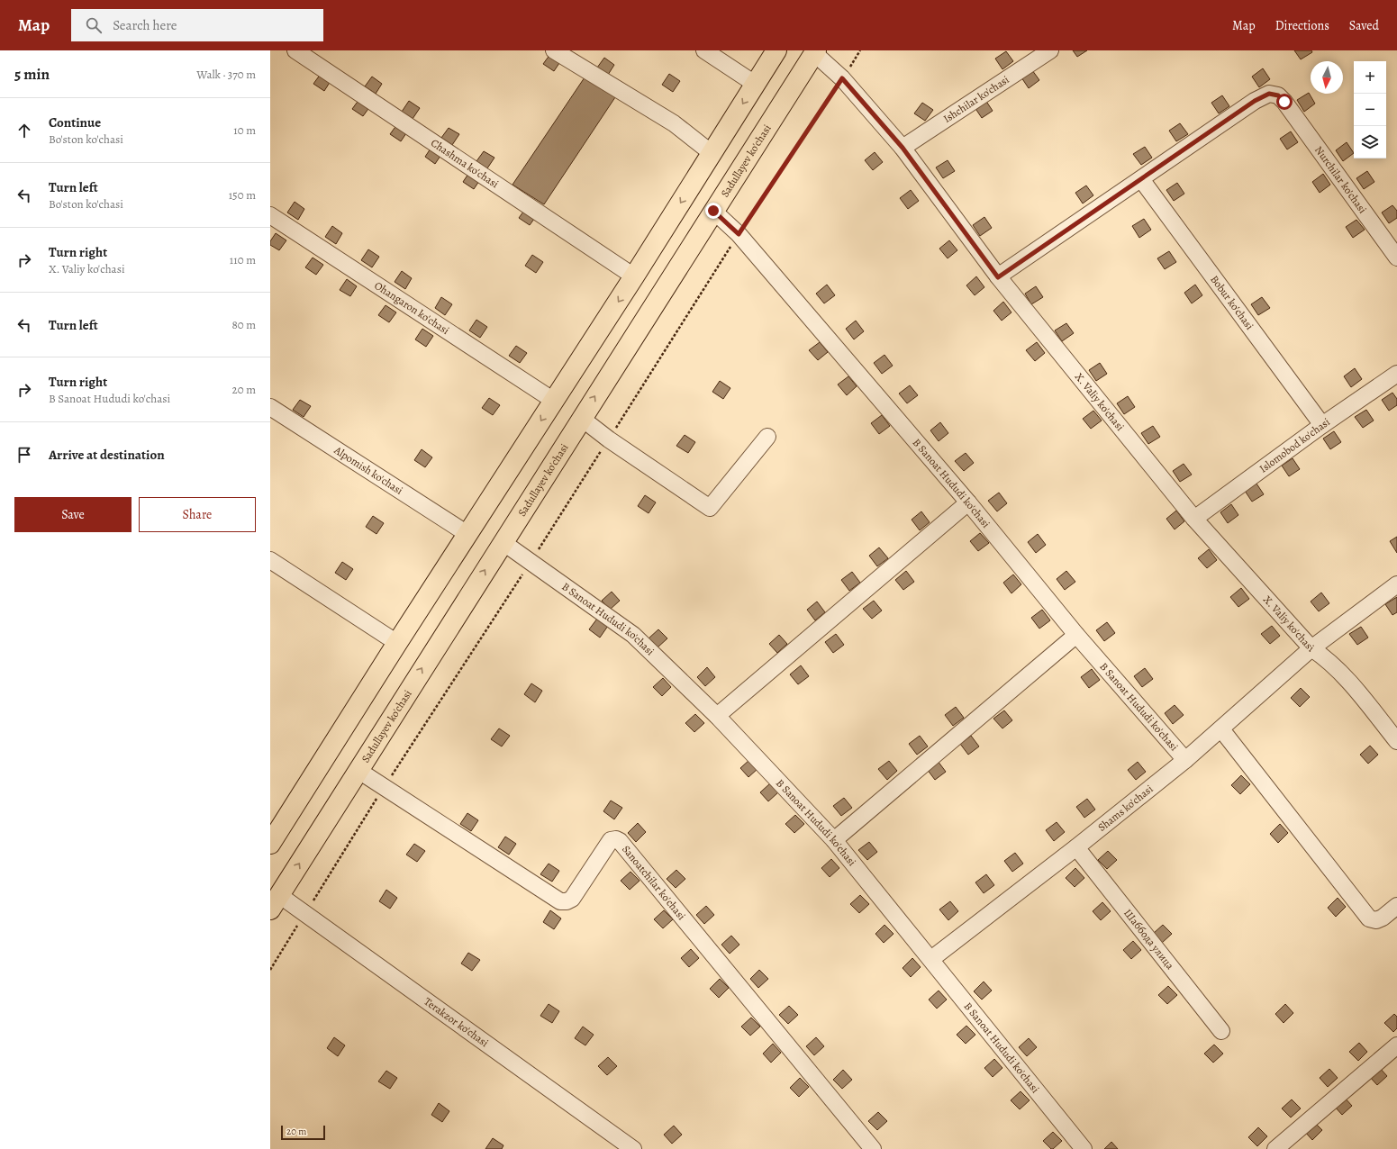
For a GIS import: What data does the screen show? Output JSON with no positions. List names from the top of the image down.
{
  "streets": {
    "main road": ["Sadullayev ko'chasi"],
    "street": [
      "Ishchilar ko'chasi",
      "Chashma ko'chasi",
      "Nurchilar ko'chasi",
      "Bobur ko'chasi",
      "Ohangaron ko'chasi",
      "X. Valiy ko'chasi",
      "Islomobod ko'chasi",
      "Alpomish ko'chasi",
      "B Sanoat Hududi ko'chasi",
      "Shams ko'chasi",
      "Sanoatchilar ko'chasi",
      "Шаббода улица",
      "Terakzor ko'chasi"
    ]
  },
  "crossings": [
    ["Ishchilar ko'chasi", "X. Valiy ko'chasi"],
    ["Sadullayev ko'chasi", "X. Valiy ko'chasi"],
    ["Sadullayev ko'chasi", "B Sanoat Hududi ko'chasi"],
    ["Sadullayev ko'chasi", "Sanoatchilar ko'chasi"],
    ["Sadullayev ko'chasi", "Terakzor ko'chasi"],
    ["Nurchilar ko'chasi", "Bobur ko'chasi"],
    ["Bobur ko'chasi", "Islomobod ko'chasi"],
    ["X. Valiy ko'chasi", "Islomobod ko'chasi"],
    ["X. Valiy ko'chasi", "Shams ko'chasi"],
    ["B Sanoat Hududi ko'chasi", "Shams ko'chasi"],
    ["Shams ko'chasi", "Шаббода улица"]
  ],
  "scale_bar": "20 m",
  "north": "bottom",
  "page": {
    "header": "Map",
    "search": "Search here",
    "nav": ["Map", "Directions", "Saved"],
    "heading": ["5 min", "Walk · 370 m"],
    "map_buttons": ["+", "−"],
    "list": [
      ["Continue", "Bo'ston ko'chasi", "10 m"],
      ["Turn left", "Bo'ston ko'chasi", "150 m"],
      ["Turn right", "X. Valiy ko'chasi", "110 m"],
      ["Turn left", "80 m"],
      ["Turn right", "B Sanoat Hududi ko'chasi", "20 m"],
      "Arrive at destination"
    ],
    "buttons": ["Save", "Share"],
    "scale": "20 m"
  }
}
